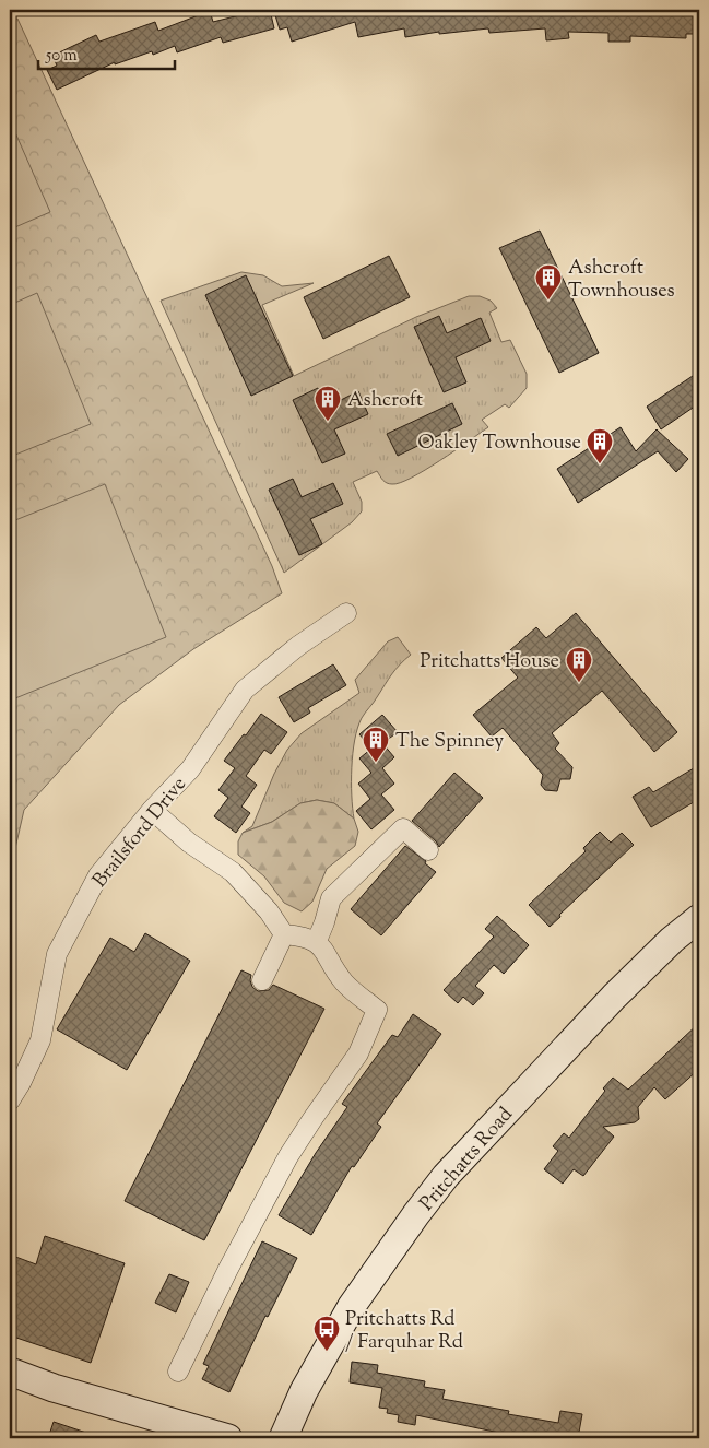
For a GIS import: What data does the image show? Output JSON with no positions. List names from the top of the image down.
{
  "streets": {
    "street": ["Brailsford Drive", "Pritchatts Road"]
  },
  "places": {
    "building": [
      "Ashcroft Townhouses",
      "Ashcroft",
      "Oakley Townhouse",
      "Pritchatts House",
      "The Spinney"
    ],
    "bus stop": ["Pritchatts Rd / Farquhar Rd"]
  },
  "scale_bar": "50 m"
}
